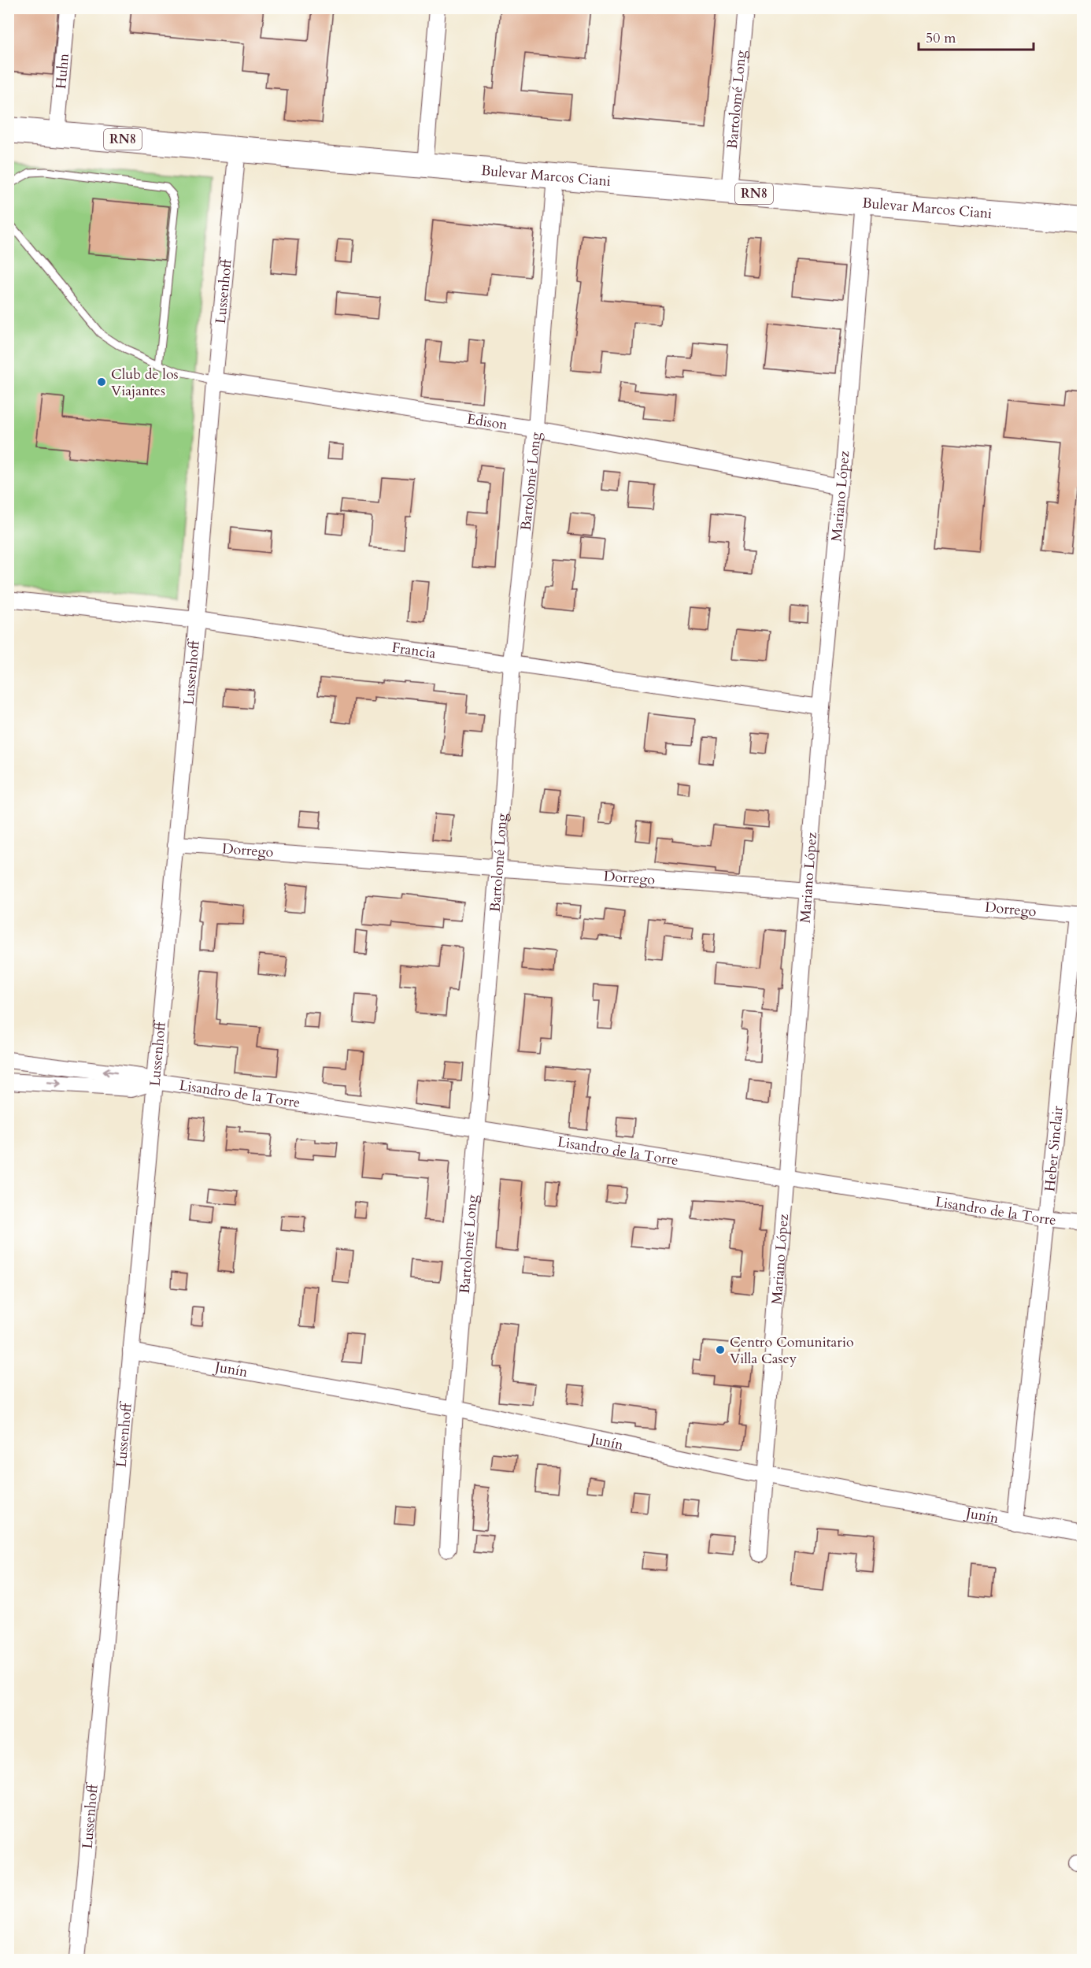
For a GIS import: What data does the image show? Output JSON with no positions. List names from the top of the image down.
{
  "streets": {
    "highway": ["RN8", "Bulevar Marcos Ciani"],
    "street": [
      "Huhn",
      "Bartolomé Long",
      "Lussenhoff",
      "Edison",
      "Mariano López",
      "Francia",
      "Dorrego",
      "Lisandro de la Torre",
      "Heber Sinclair",
      "Junín"
    ]
  },
  "crossings": [
    ["Huhn", "Bulevar Marcos Ciani"],
    ["Bartolomé Long", "Bulevar Marcos Ciani"],
    ["Bartolomé Long", "Edison"],
    ["Bartolomé Long", "Francia"],
    ["Bartolomé Long", "Dorrego"],
    ["Bartolomé Long", "Lisandro de la Torre"],
    ["Bartolomé Long", "Junín"],
    ["Bulevar Marcos Ciani", "Lussenhoff"],
    ["Bulevar Marcos Ciani", "Mariano López"],
    ["Lussenhoff", "Edison"],
    ["Lussenhoff", "Francia"],
    ["Lussenhoff", "Dorrego"],
    ["Lussenhoff", "Lisandro de la Torre"],
    ["Lussenhoff", "Junín"],
    ["Edison", "Mariano López"],
    ["Mariano López", "Francia"],
    ["Mariano López", "Dorrego"],
    ["Mariano López", "Lisandro de la Torre"],
    ["Mariano López", "Junín"],
    ["Dorrego", "Heber Sinclair"],
    ["Lisandro de la Torre", "Heber Sinclair"],
    ["Heber Sinclair", "Junín"]
  ],
  "places": ["Club de los Viajantes", "Centro Comunitario Villa Casey"],
  "scale_bar": "50 m"
}
